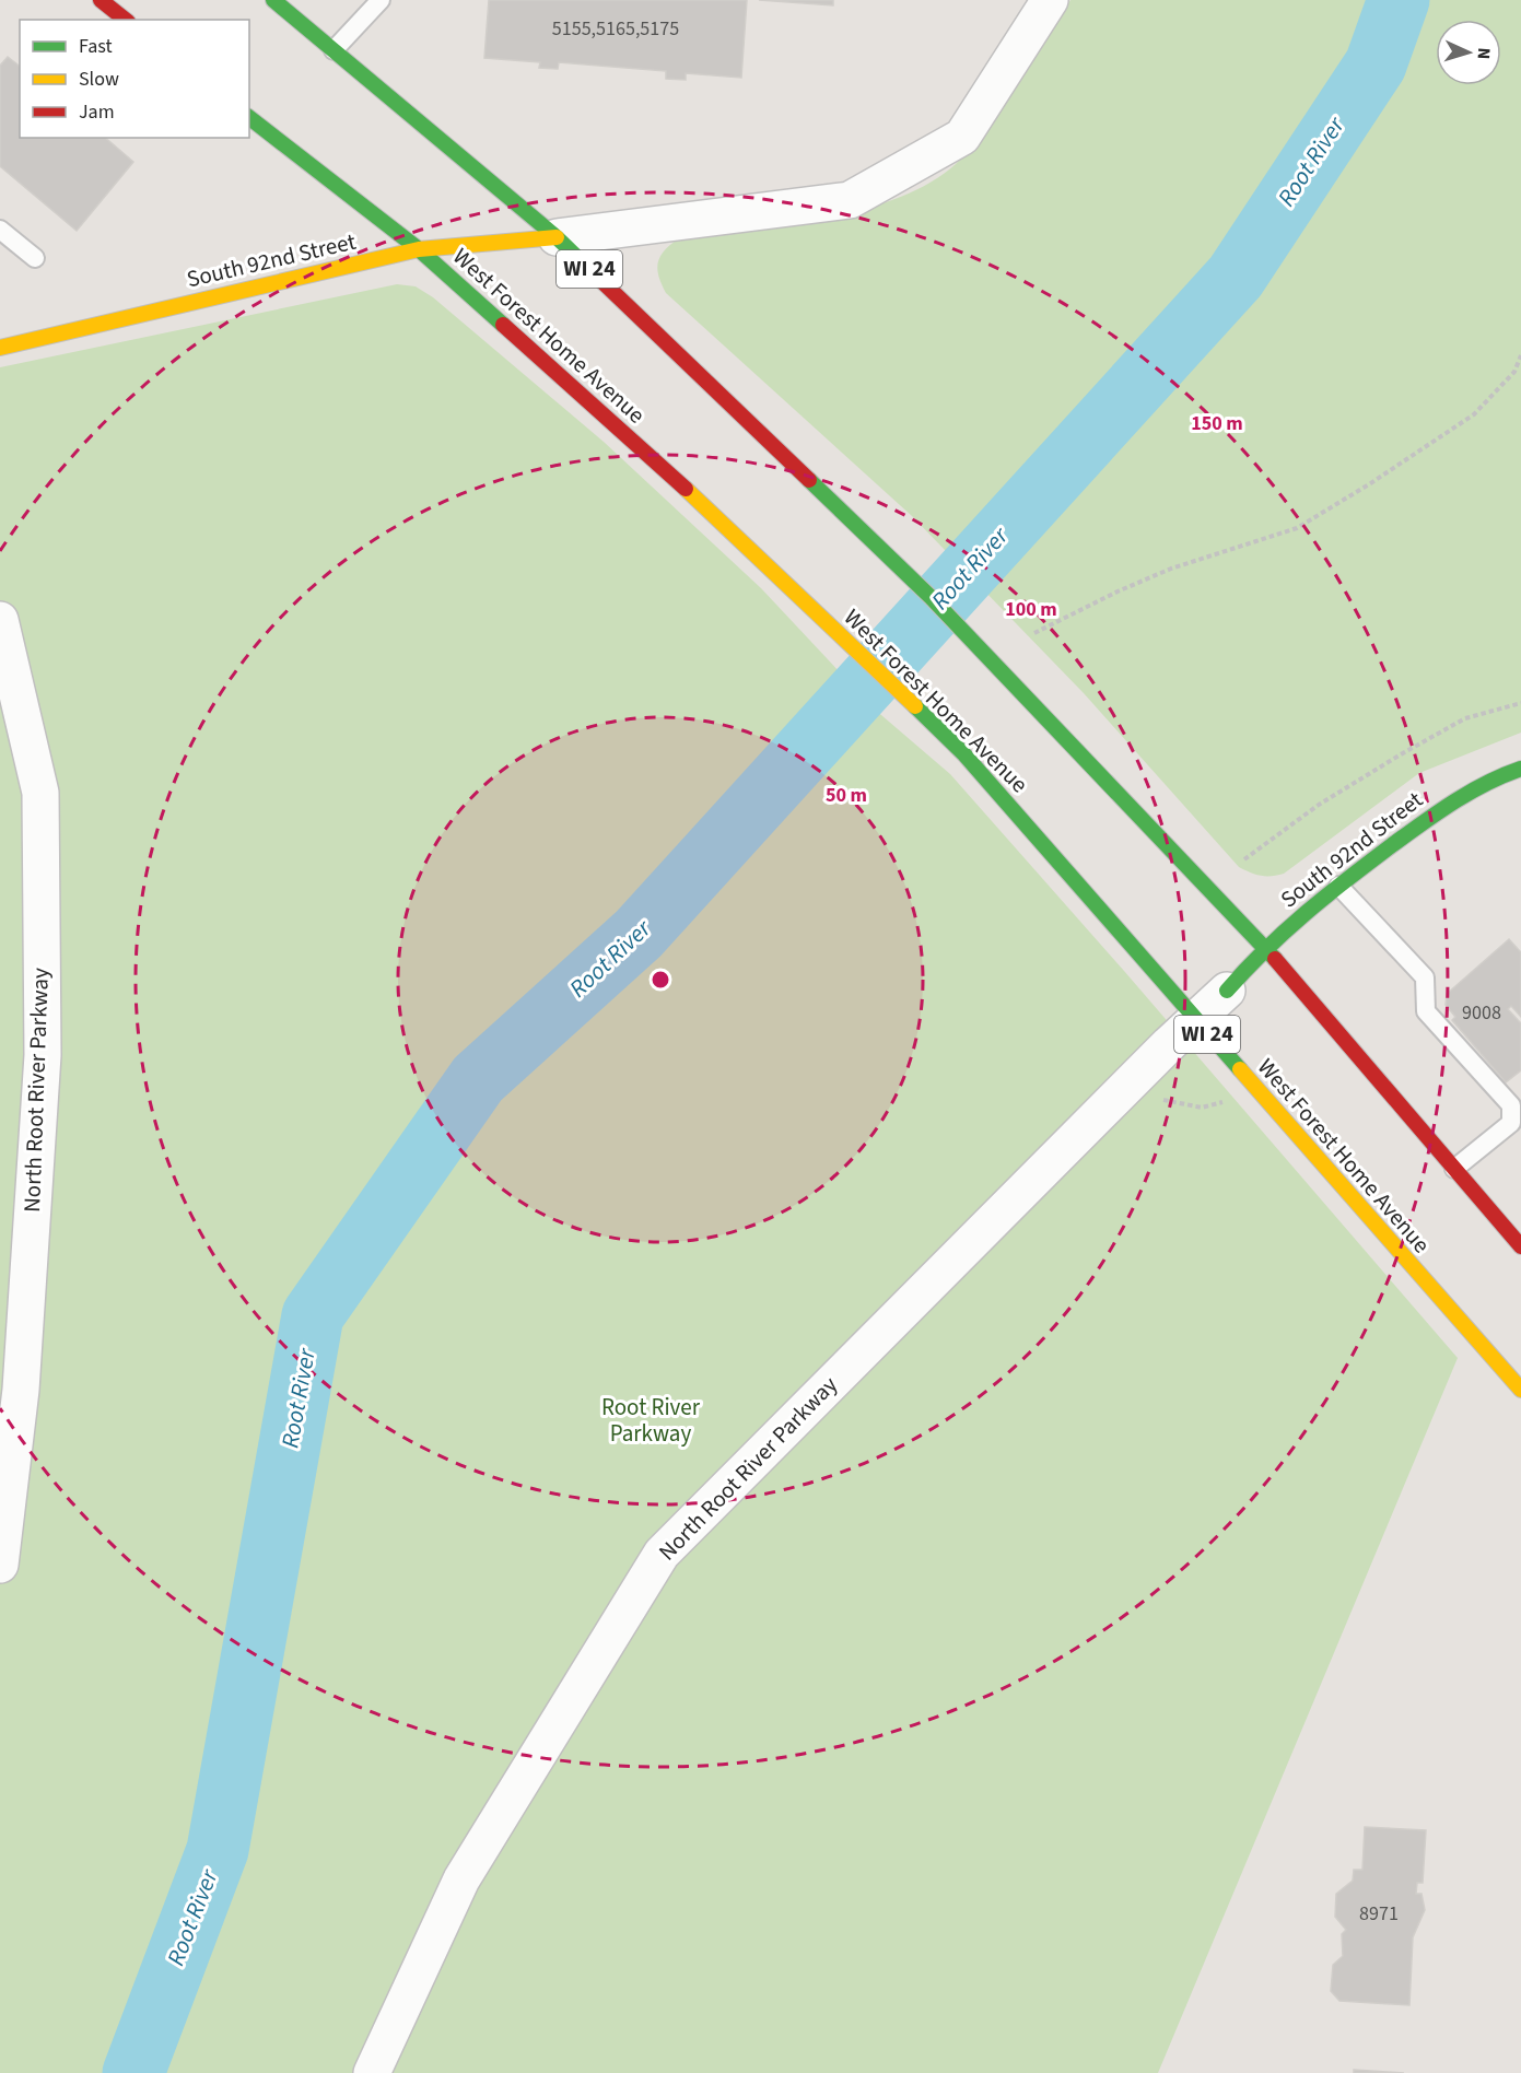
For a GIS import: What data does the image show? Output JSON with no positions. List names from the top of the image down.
{
  "streets": {
    "main road": ["South 92nd Street", "WI 24", "West Forest Home Avenue"],
    "street": ["North Root River Parkway"]
  },
  "crossings": [
    ["South 92nd Street", "WI 24"],
    ["South 92nd Street", "West Forest Home Avenue"],
    ["South 92nd Street", "North Root River Parkway"],
    ["West Forest Home Avenue", "North Root River Parkway"]
  ],
  "water": ["Root River"],
  "parks": ["Root River Parkway"],
  "house_numbers": ["5155,5165,5175", "9008", "8971"],
  "legend": ["Fast", "Slow", "Jam"],
  "north": "right",
  "rings": ["150 m", "100 m", "50 m"]
}
